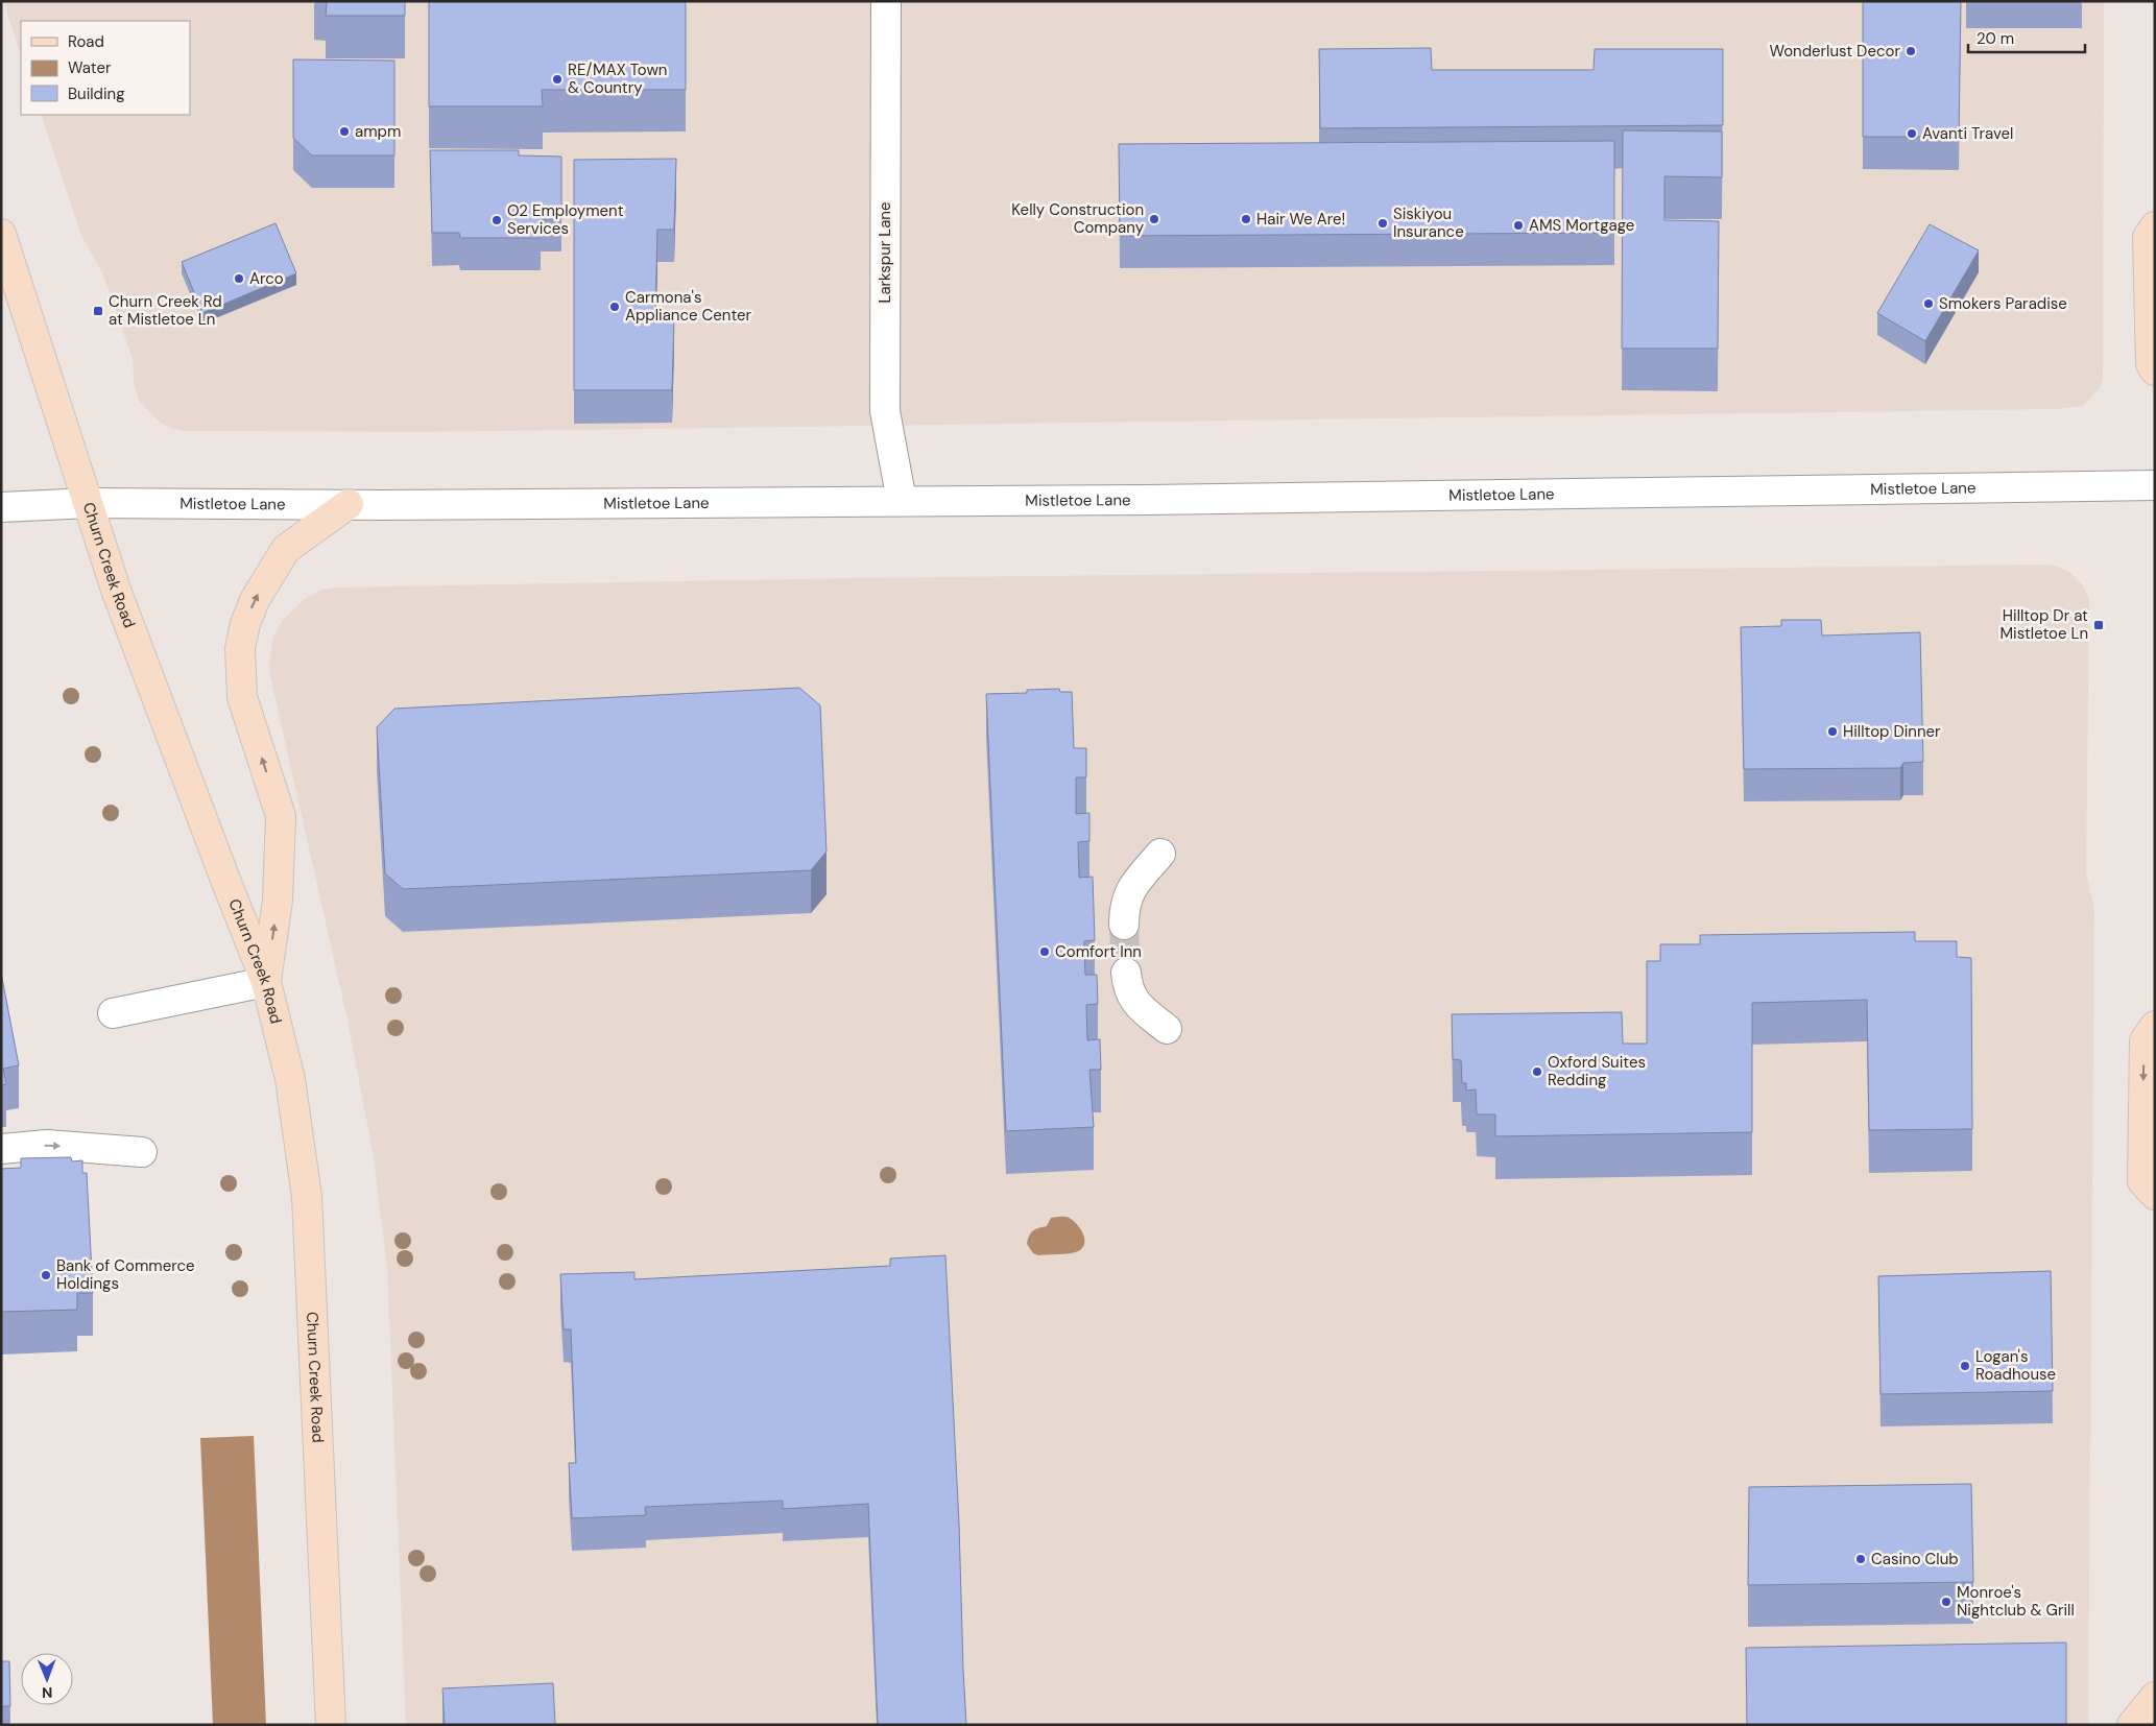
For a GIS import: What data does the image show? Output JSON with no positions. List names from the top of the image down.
{
  "streets": {
    "main road": ["Churn Creek Road"],
    "street": ["Larkspur Lane", "Mistletoe Lane"]
  },
  "crossings": [
    ["Larkspur Lane", "Mistletoe Lane"],
    ["Mistletoe Lane", "Churn Creek Road"]
  ],
  "places": {
    "other": [
      "Wonderlust Decor",
      "RE/MAX Town & Country",
      "ampm",
      "Avanti Travel",
      "Kelly Construction Company",
      "Hair We Are!",
      "O2 Employment Services",
      "Siskiyou Insurance",
      "AMS Mortgage",
      "Arco",
      "Smokers Paradise",
      "Carmona's Appliance Center",
      "Hilltop Dinner",
      "Comfort Inn",
      "Oxford Suites Redding",
      "Bank of Commerce Holdings",
      "Logan's Roadhouse",
      "Casino Club",
      "Monroe's Nightclub & Grill"
    ],
    "transit": ["Churn Creek Rd at Mistletoe Ln", "Hilltop Dr at Mistletoe Ln"]
  },
  "legend": ["Road", "Water", "Building"],
  "scale_bar": "20 m",
  "north": "bottom"
}
